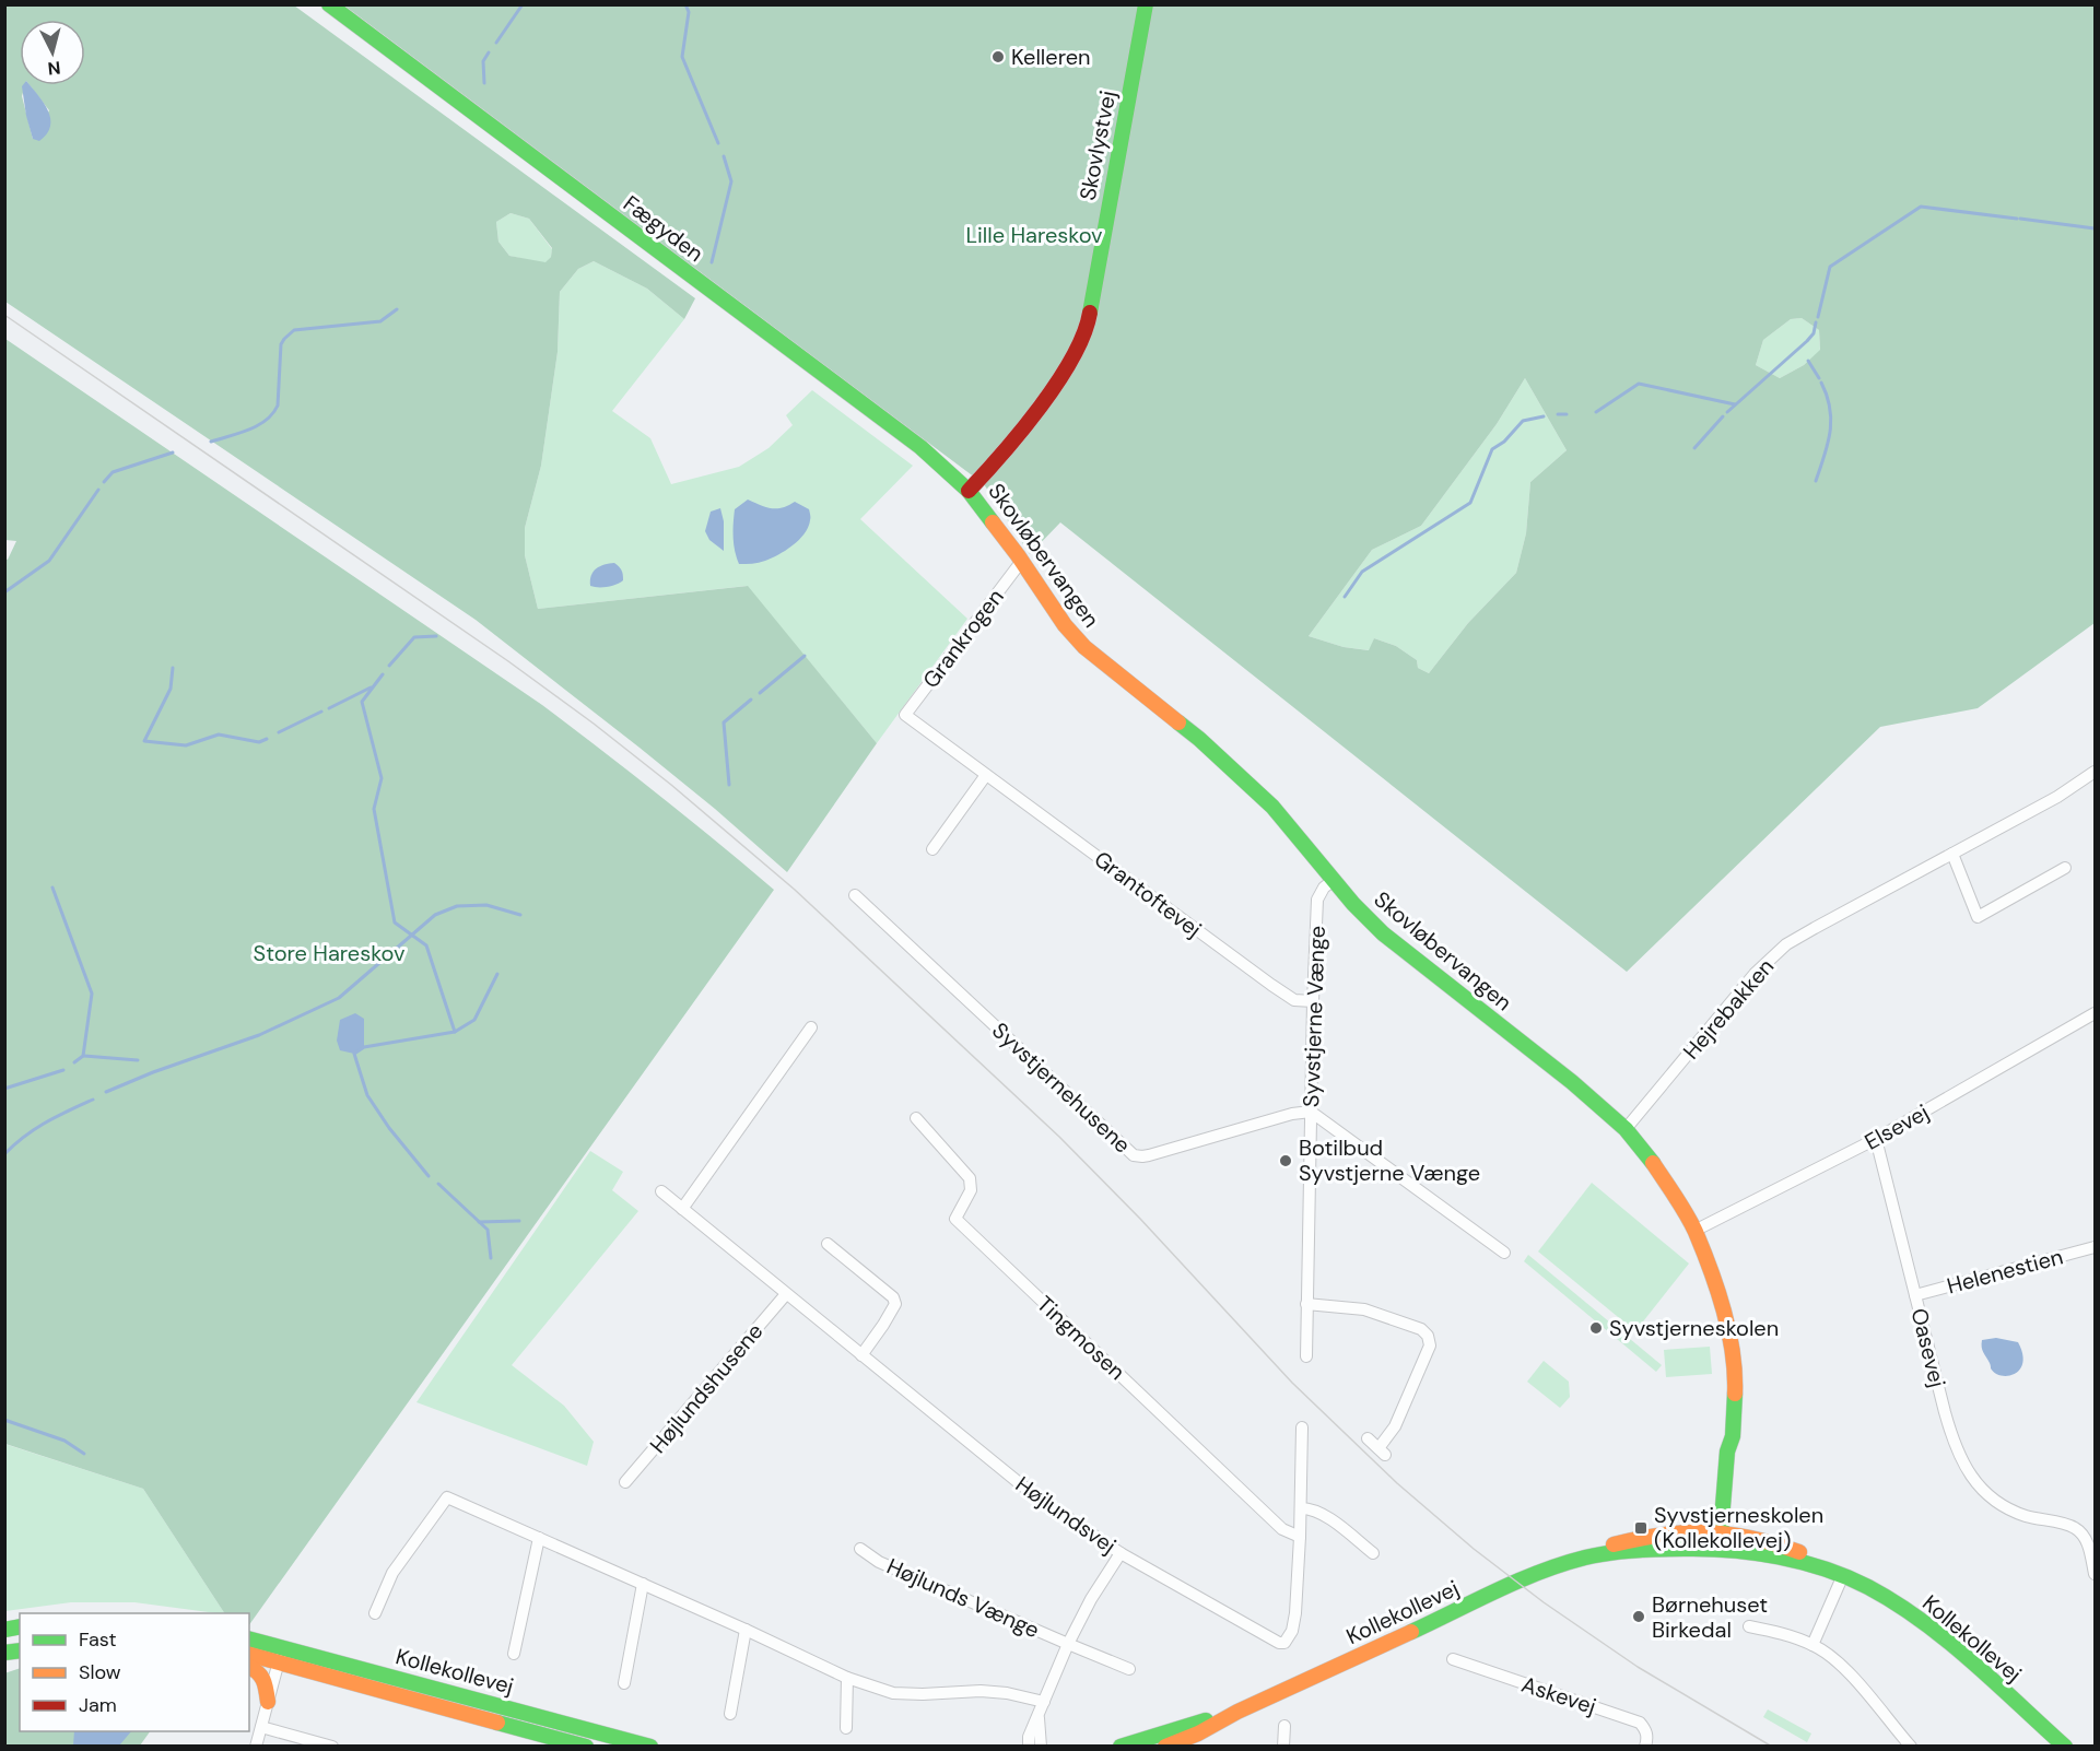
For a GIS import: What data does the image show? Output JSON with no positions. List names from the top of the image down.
{
  "streets": {
    "street": [
      "Skovlystvej",
      "Fægyden",
      "Skovløbervangen",
      "Grankrogen",
      "Grantoftevej",
      "Hejrebakken",
      "Syvstjerne Vænge",
      "Syvstjernehusene",
      "Elsevej",
      "Helenestien",
      "Tingmosen",
      "Oasevej",
      "Højlundshusene",
      "Højlundsvej",
      "Højlunds Vænge",
      "Kollekollevej",
      "Askevej"
    ]
  },
  "crossings": [
    ["Skovlystvej", "Fægyden"],
    ["Skovlystvej", "Skovløbervangen"],
    ["Fægyden", "Skovløbervangen"],
    ["Skovløbervangen", "Grankrogen"],
    ["Skovløbervangen", "Hejrebakken"],
    ["Skovløbervangen", "Syvstjerne Vænge"],
    ["Skovløbervangen", "Elsevej"],
    ["Skovløbervangen", "Kollekollevej"],
    ["Grankrogen", "Grantoftevej"],
    ["Grantoftevej", "Syvstjerne Vænge"],
    ["Syvstjerne Vænge", "Syvstjernehusene"],
    ["Elsevej", "Oasevej"],
    ["Helenestien", "Oasevej"],
    ["Tingmosen", "Højlundsvej"],
    ["Højlundshusene", "Højlundsvej"]
  ],
  "parks": ["Lille Hareskov", "Store Hareskov"],
  "places": {
    "other": [
      "Kelleren",
      "Botilbud Syvstjerne Vænge",
      "Syvstjerneskolen",
      "Børnehuset Birkedal"
    ],
    "transit": ["Syvstjerneskolen (Kollekollevej)"]
  },
  "legend": ["Fast", "Slow", "Jam"],
  "north": "bottom"
}
